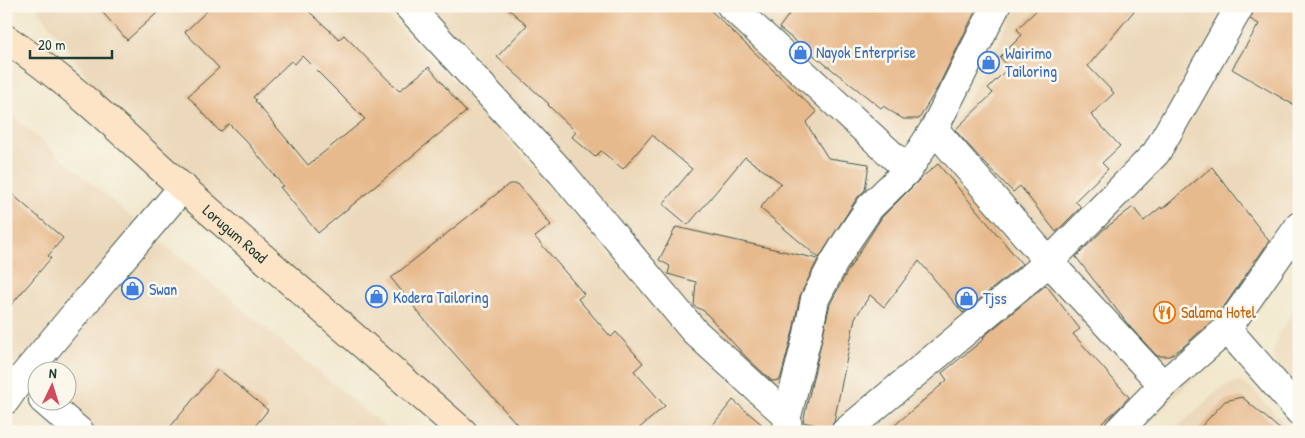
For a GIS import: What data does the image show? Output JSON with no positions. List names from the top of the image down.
{
  "streets": {
    "main road": ["Lorugum Road"]
  },
  "places": {
    "shop": [
      "Nayok Enterprise",
      "Wairimo Tailoring",
      "Swan",
      "Kodera Tailoring",
      "Tjss"
    ],
    "restaurant": ["Salama Hotel"]
  },
  "scale_bar": "20 m",
  "north": "top"
}
